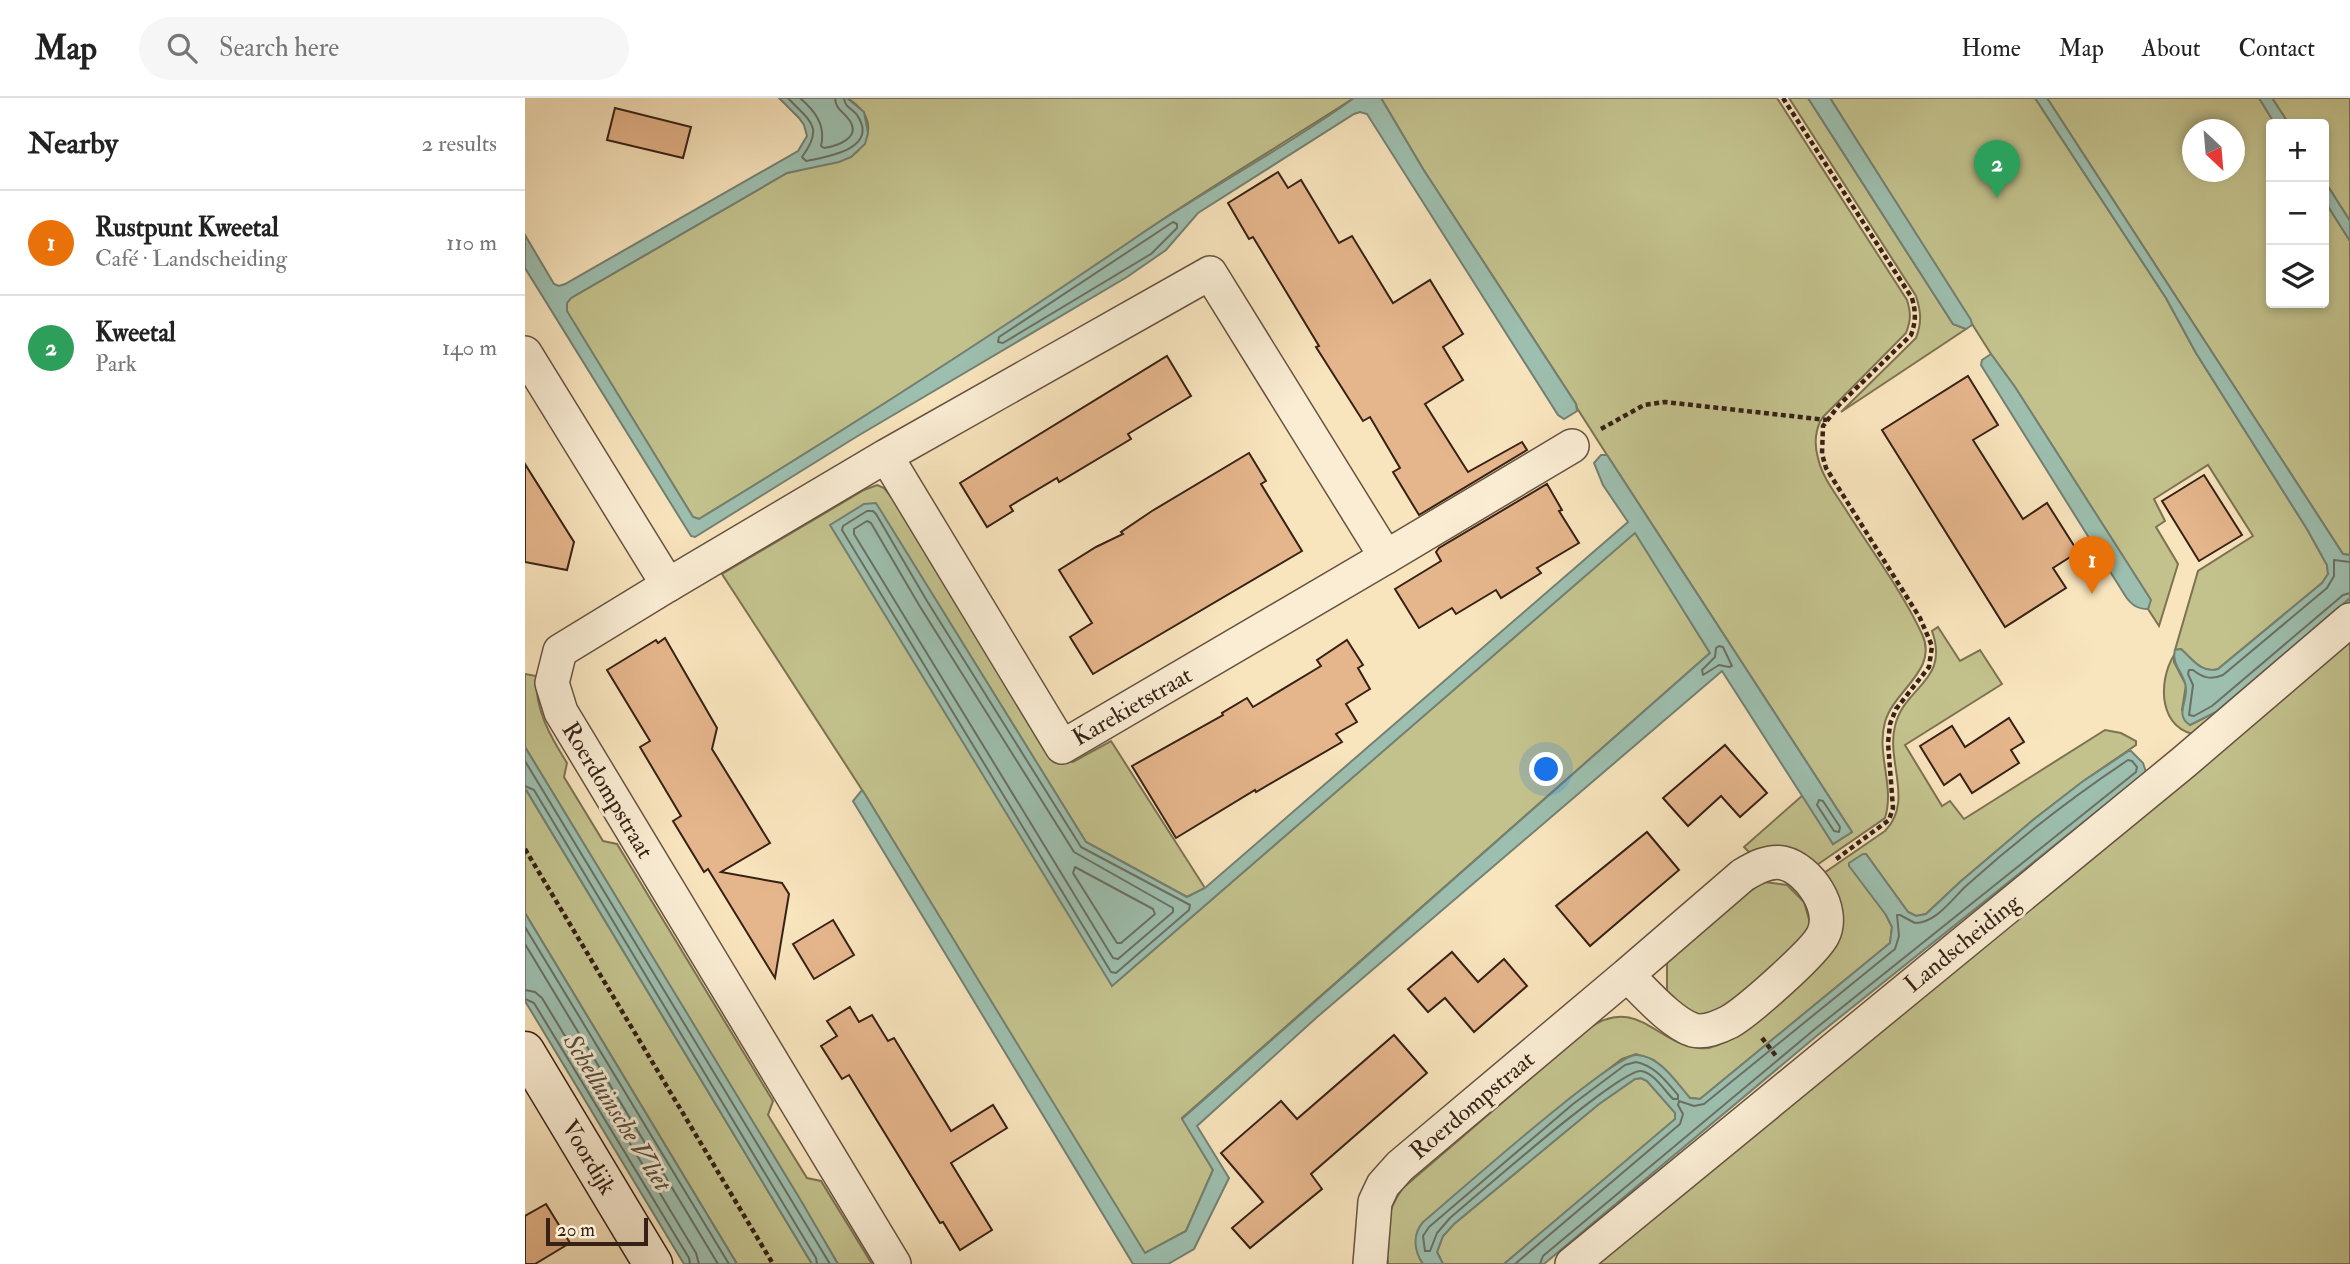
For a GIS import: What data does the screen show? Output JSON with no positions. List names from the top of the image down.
{
  "streets": {
    "street": [
      "Karekietstraat",
      "Roerdompstraat",
      "Landscheiding",
      "Voordijk"
    ]
  },
  "water": ["Schelluinsche Vliet"],
  "scale_bar": "20 m",
  "north": "bottom right",
  "page": {
    "header": "Map",
    "search": "Search here",
    "nav": [
      "Home",
      "Map",
      "About",
      "Contact"
    ],
    "heading": ["Nearby", "2 results"],
    "map_buttons": ["+", "−"],
    "pins": ["2", "1"],
    "list": [
      {
        "mark": "1",
        "name": "Rustpunt Kweetal",
        "note": "Café · Landscheiding",
        "value": "110 m"
      },
      {
        "mark": "2",
        "name": "Kweetal",
        "note": "Park",
        "value": "140 m"
      }
    ],
    "scale": "20 m"
  }
}
